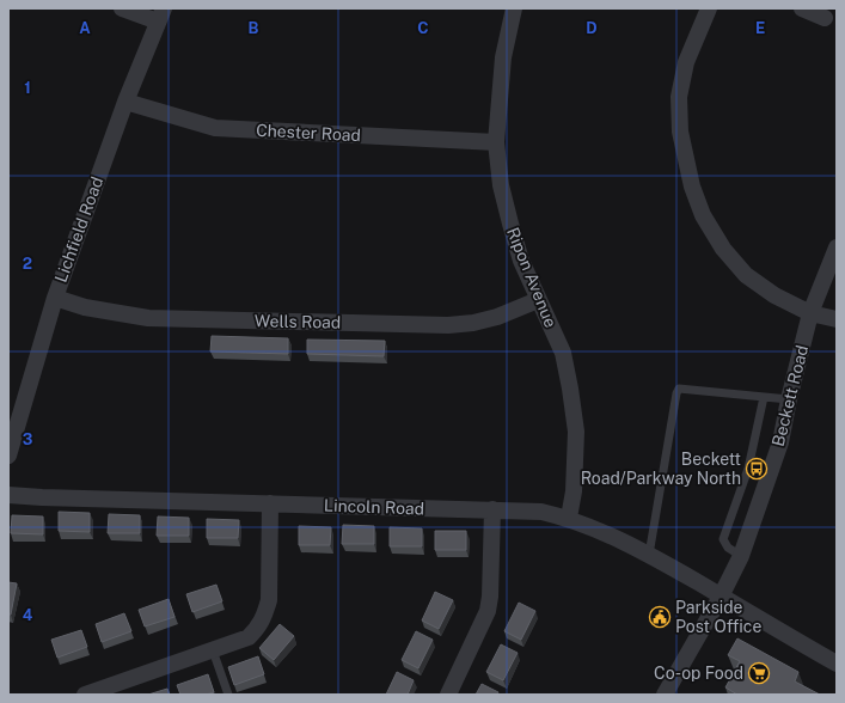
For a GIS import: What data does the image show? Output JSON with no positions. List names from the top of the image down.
{
  "streets": {
    "street": [
      "Chester Road",
      "Lichfield Road",
      "Ripon Avenue",
      "Wells Road",
      "Beckett Road",
      "Lincoln Road"
    ]
  },
  "crossings": [
    ["Chester Road", "Lichfield Road"],
    ["Chester Road", "Ripon Avenue"],
    ["Lichfield Road", "Wells Road"],
    ["Ripon Avenue", "Wells Road"],
    ["Ripon Avenue", "Lincoln Road"],
    ["Beckett Road", "Lincoln Road"]
  ],
  "places": {
    "bus stop": ["Beckett Road/Parkway North"],
    "public building": ["Parkside Post Office"],
    "supermarket": ["Co-op Food"]
  },
  "grid": {
    "columns": [
      "A",
      "B",
      "C",
      "D",
      "E"
    ],
    "rows": [
      "1",
      "2",
      "3",
      "4"
    ]
  }
}
